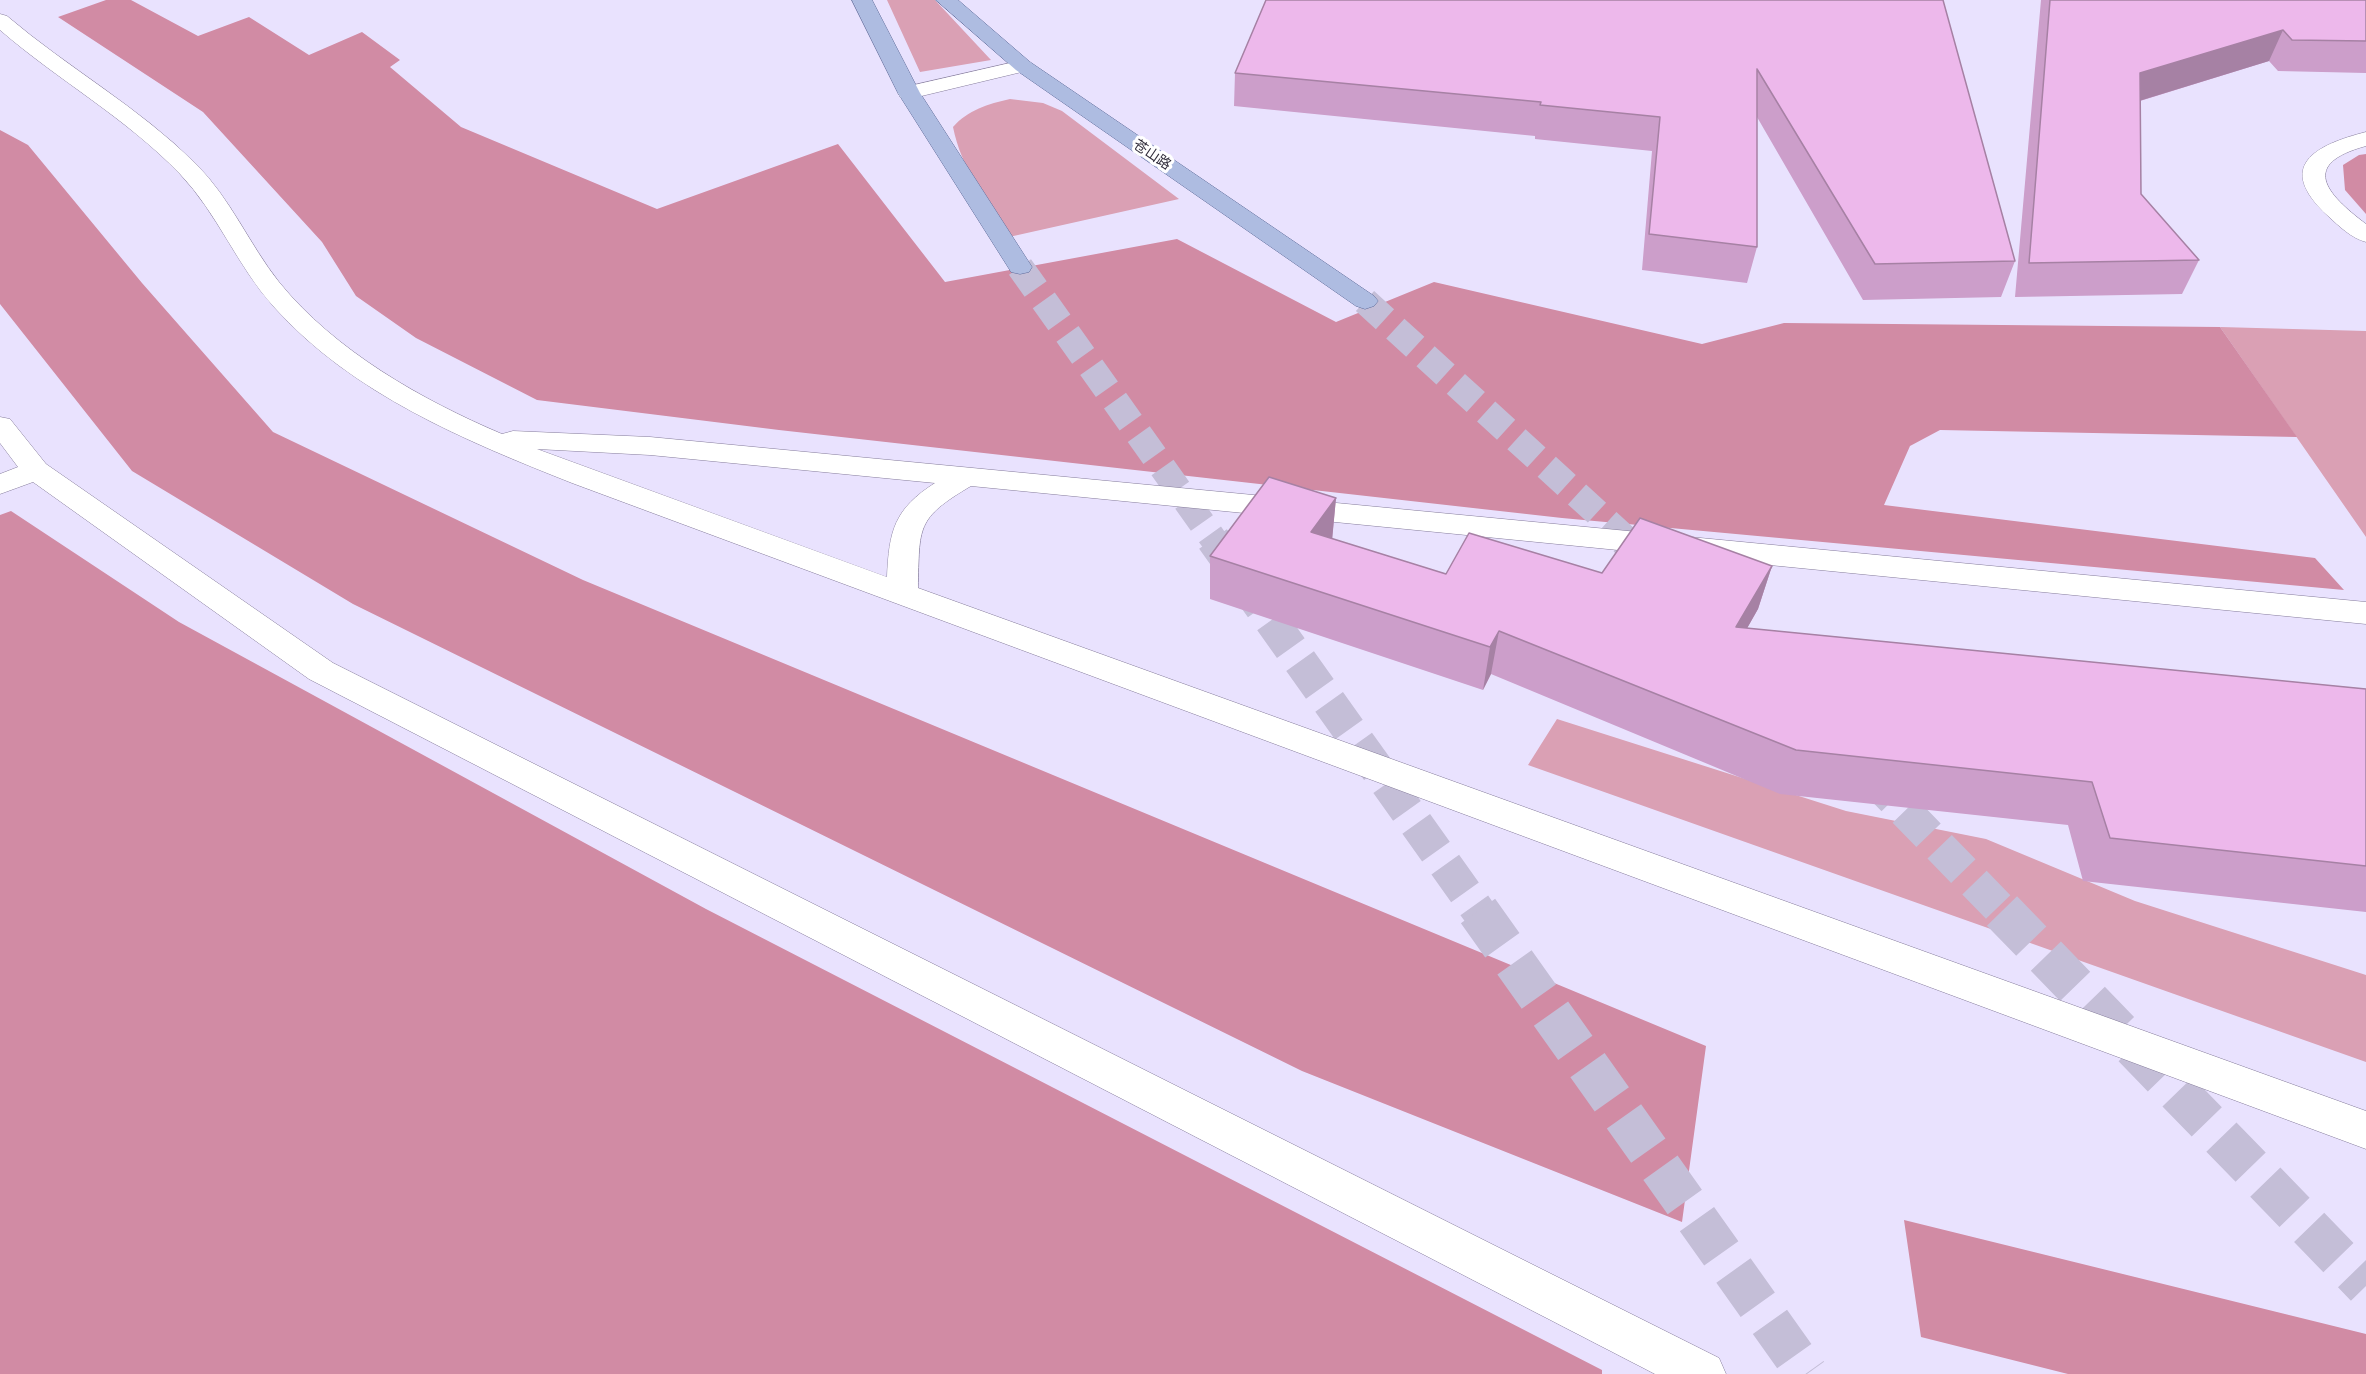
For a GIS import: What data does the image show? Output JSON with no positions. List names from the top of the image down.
{
  "streets": {
    "main road": ["苍山路"]
  }
}
